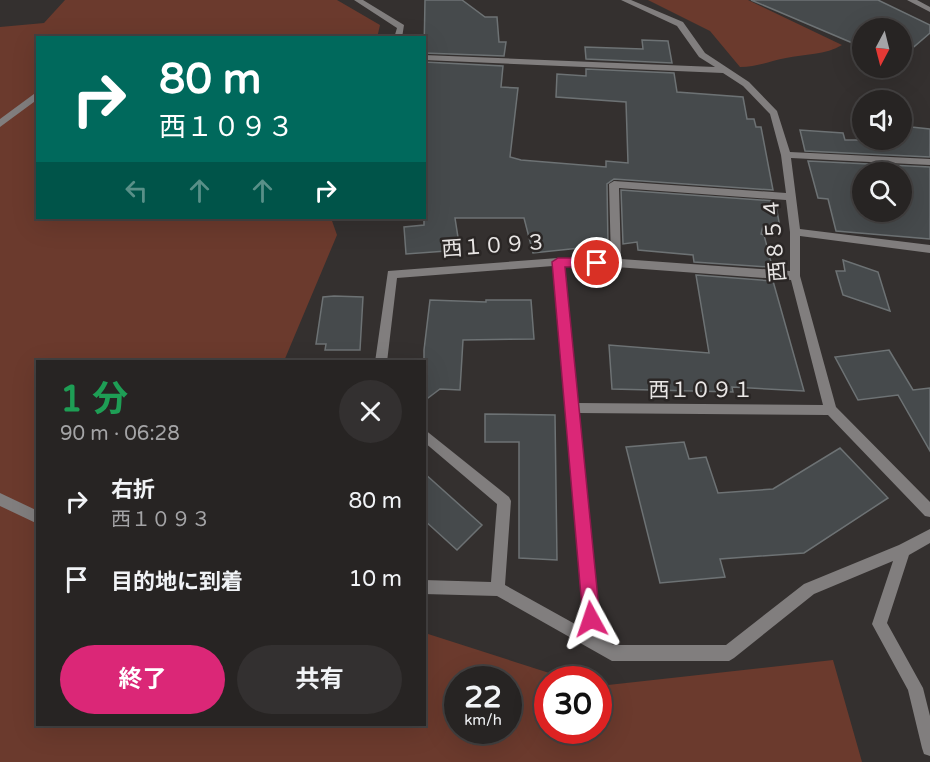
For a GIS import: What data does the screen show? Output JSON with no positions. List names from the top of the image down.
{
  "streets": {
    "street": ["西８５４", "西１０９３", "西１０９１"]
  },
  "crossings": [
    ["西８５４", "西１０９３"],
    ["西８５４", "西１０９１"]
  ],
  "north": "bottom",
  "page": {
    "turn": ["80 m", "西１０９３"],
    "heading": ["1 分", "90 m · 06:28"],
    "list": [
      {
        "name": "右折",
        "note": "西１０９３",
        "value": "80 m"
      },
      {
        "name": "目的地に到着",
        "value": "10 m"
      }
    ],
    "buttons": ["終了", "共有"],
    "speed": "22 km/h",
    "limit": "30"
  }
}
